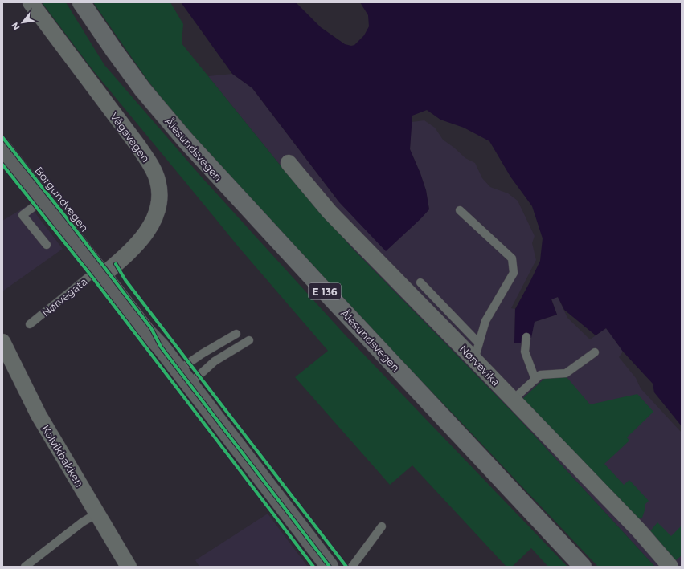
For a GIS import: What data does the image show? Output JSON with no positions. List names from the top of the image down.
{
  "streets": {
    "highway": ["Ålesundsvegen", "E 136"],
    "main road": ["Borgundvegen"],
    "street": ["Vågavegen", "Nørvevika", "Kolvikbakken"],
    "lane": ["Nørvegata"]
  },
  "crossings": [
    ["Vågavegen", "Borgundvegen"],
    ["Vågavegen", "Nørvegata"],
    ["Borgundvegen", "Nørvegata"]
  ],
  "north": "bottom left"
}
